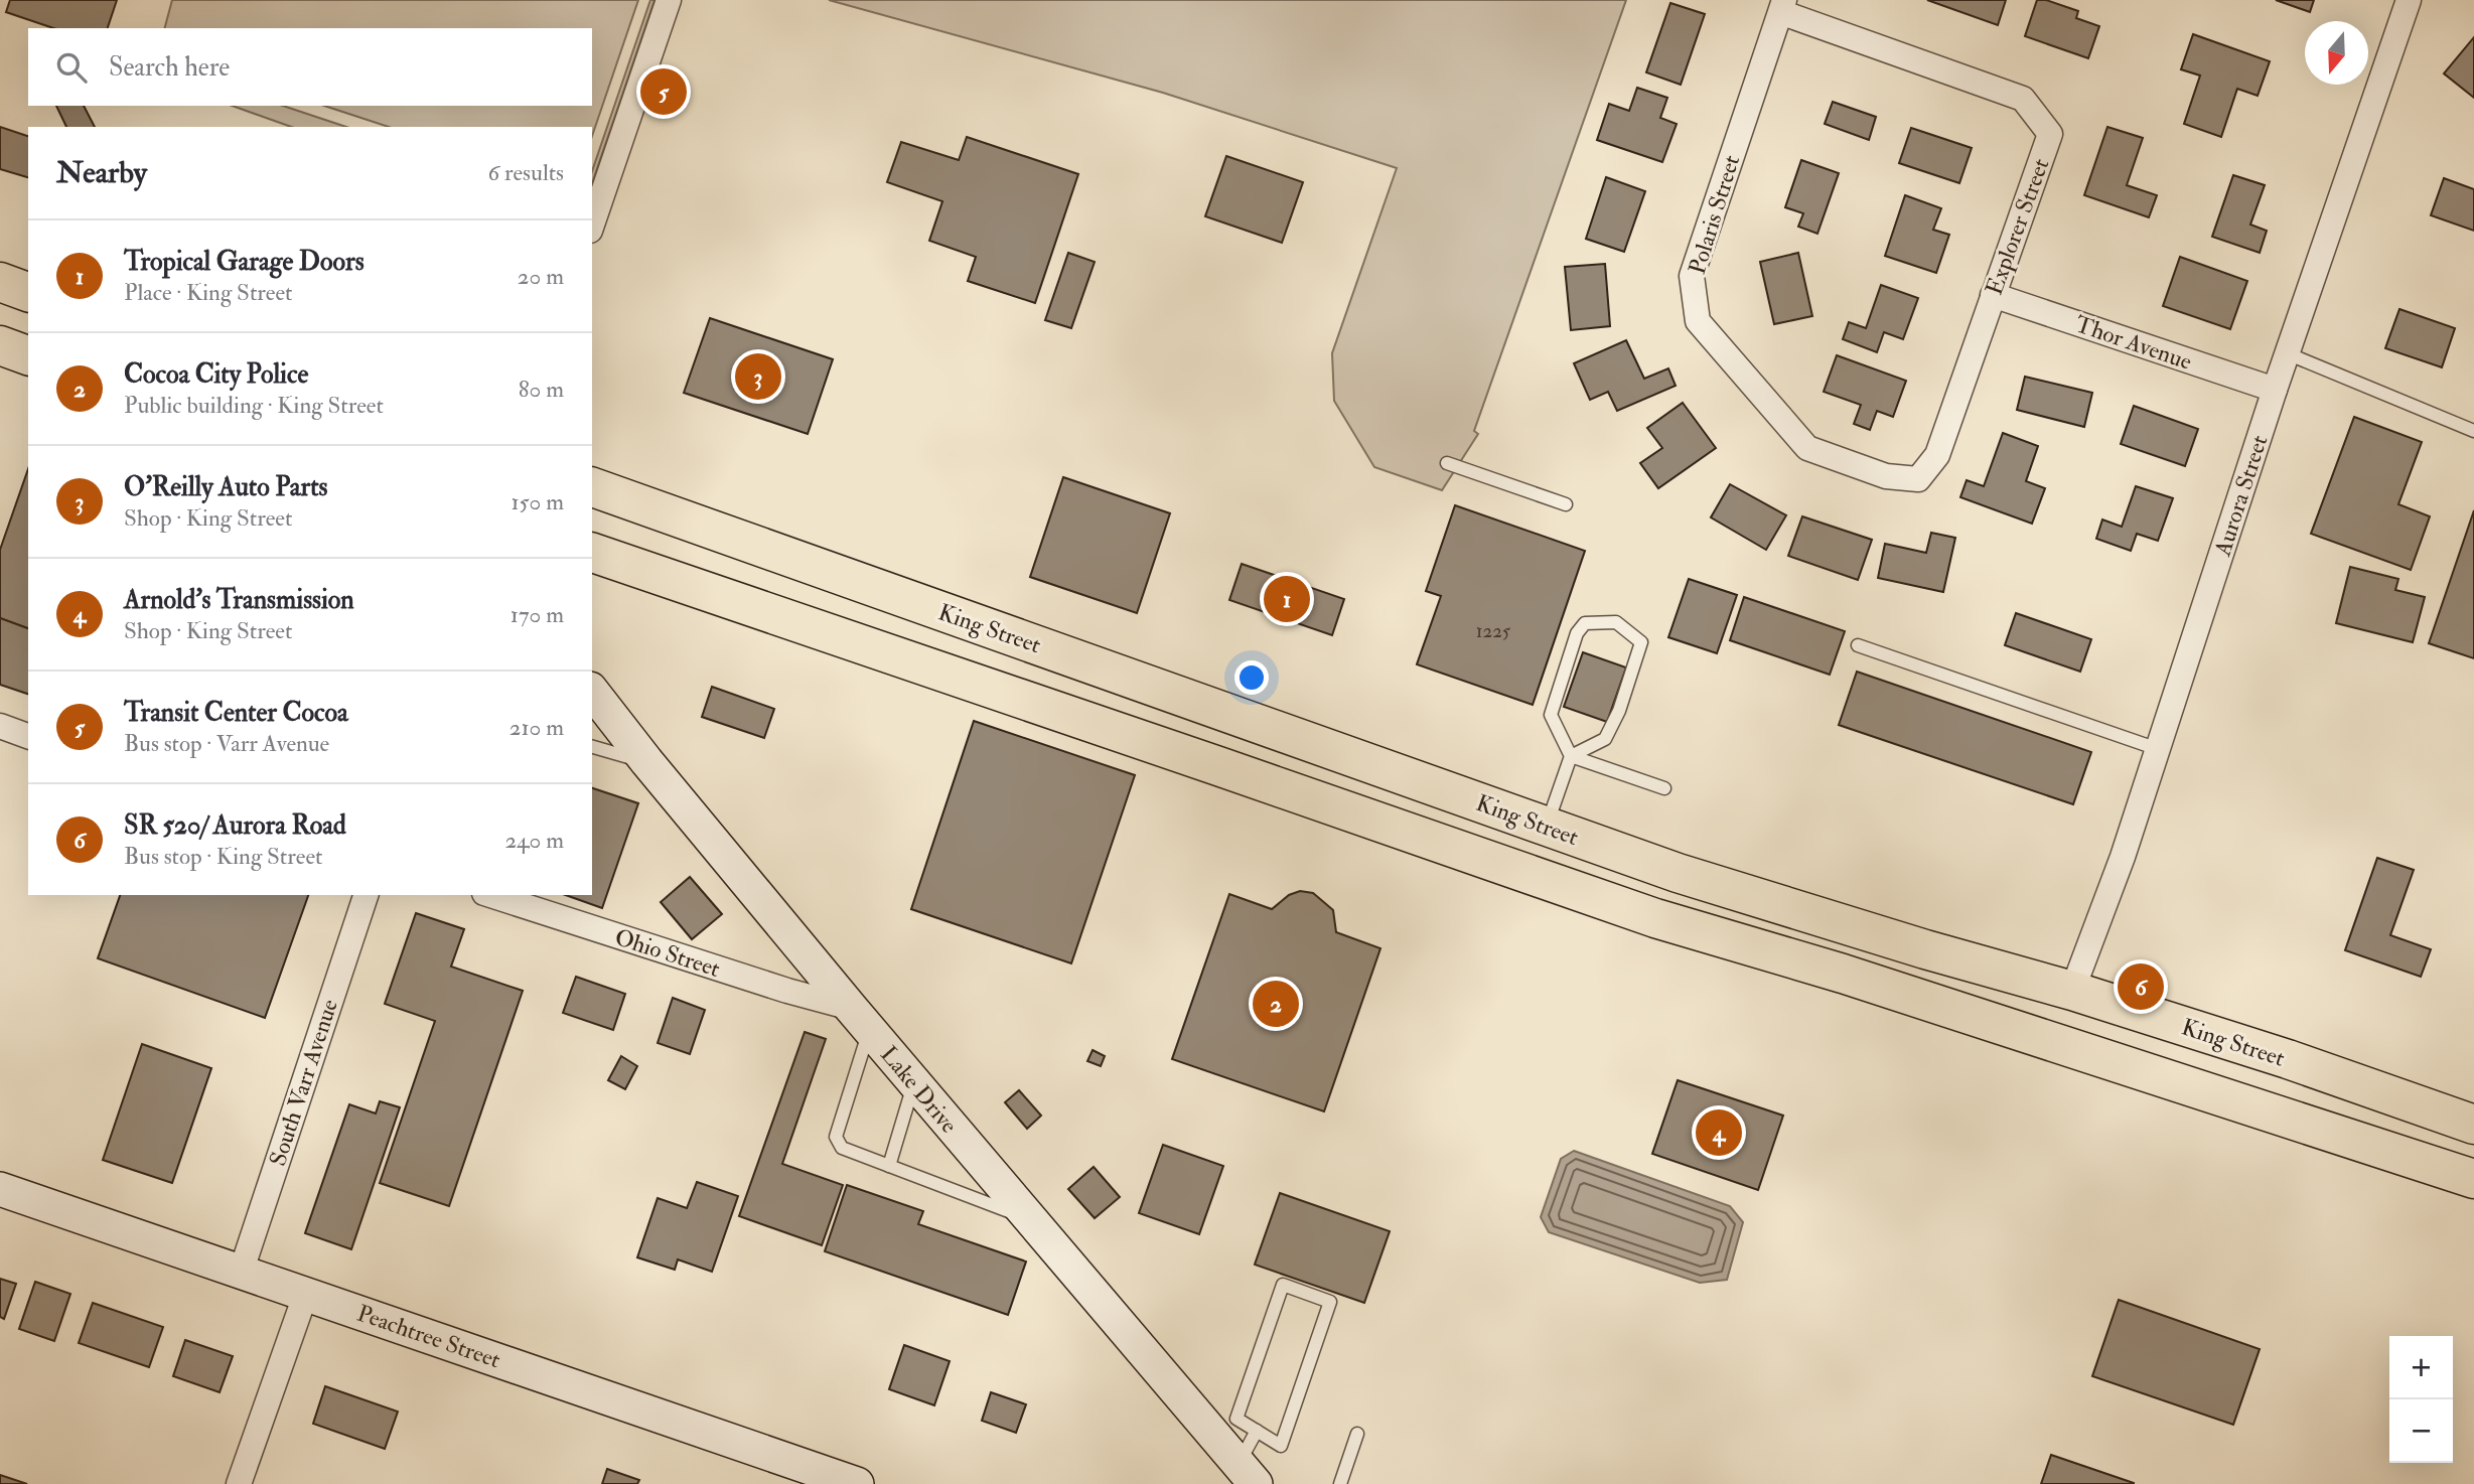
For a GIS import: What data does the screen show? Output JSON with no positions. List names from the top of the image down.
{
  "streets": {
    "main road": ["King Street"],
    "street": [
      "Polaris Street",
      "Explorer Street",
      "Thor Avenue",
      "Aurora Street",
      "Ohio Street",
      "South Varr Avenue",
      "Lake Drive",
      "Peachtree Street"
    ]
  },
  "crossings": [
    ["Polaris Street", "Explorer Street"],
    ["Explorer Street", "Thor Avenue"],
    ["Thor Avenue", "Aurora Street"],
    ["Aurora Street", "King Street"],
    ["Ohio Street", "Lake Drive"],
    ["South Varr Avenue", "Peachtree Street"]
  ],
  "house_numbers": ["1225"],
  "north": "bottom",
  "page": {
    "search": "Search here",
    "pins": [
      "5",
      "3",
      "1",
      "6",
      "2",
      "4"
    ],
    "heading": ["Nearby", "6 results"],
    "list": [
      {
        "mark": "1",
        "name": "Tropical Garage Doors",
        "note": "Place · King Street",
        "value": "20 m"
      },
      {
        "mark": "2",
        "name": "Cocoa City Police",
        "note": "Public building · King Street",
        "value": "80 m"
      },
      {
        "mark": "3",
        "name": "O'Reilly Auto Parts",
        "note": "Shop · King Street",
        "value": "150 m"
      },
      {
        "mark": "4",
        "name": "Arnold's Transmission",
        "note": "Shop · King Street",
        "value": "170 m"
      },
      {
        "mark": "5",
        "name": "Transit Center Cocoa",
        "note": "Bus stop · Varr Avenue",
        "value": "210 m"
      },
      {
        "mark": "6",
        "name": "SR 520/ Aurora Road",
        "note": "Bus stop · King Street",
        "value": "240 m"
      }
    ],
    "map_buttons": ["+", "−"]
  }
}
